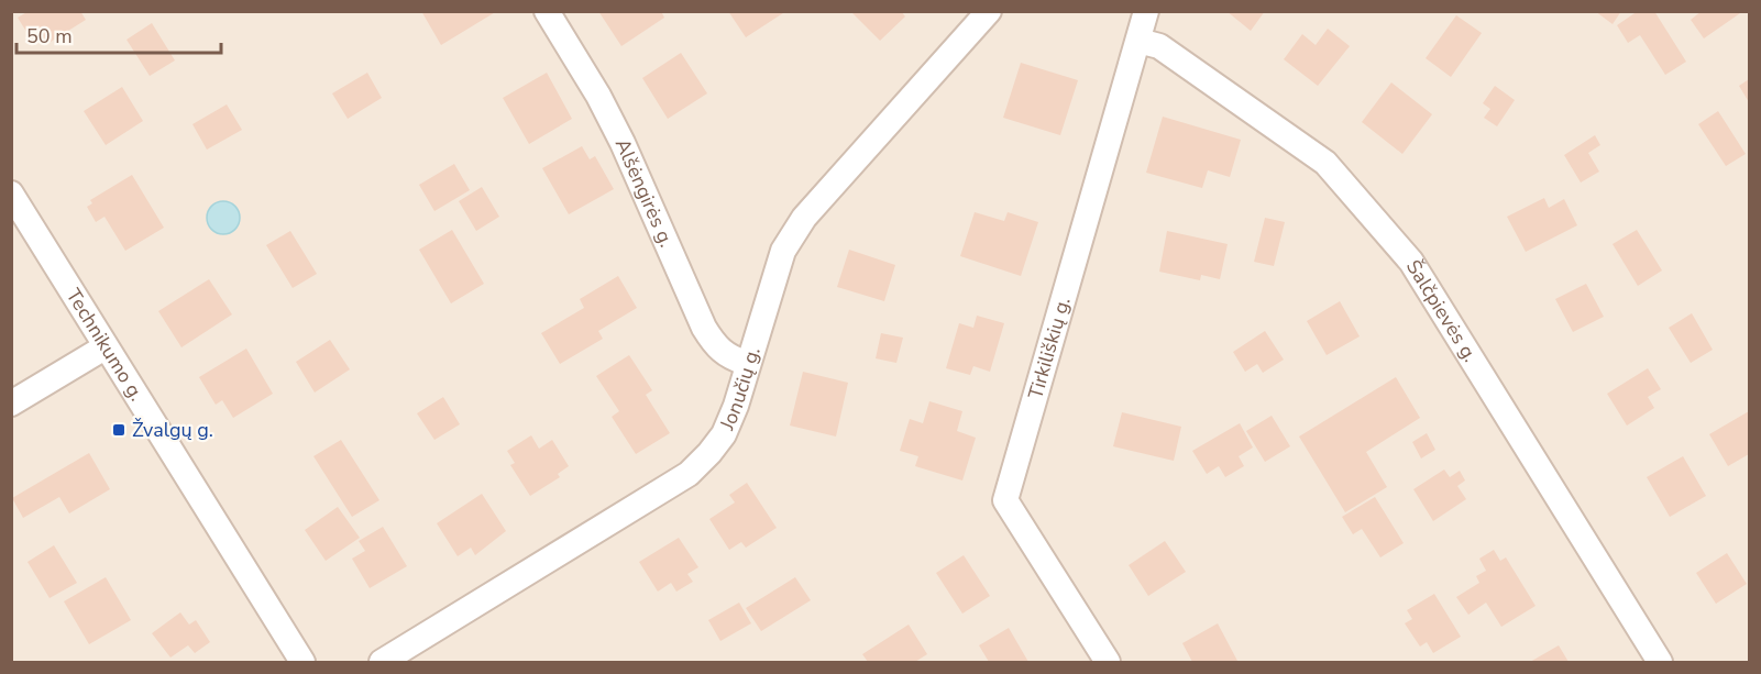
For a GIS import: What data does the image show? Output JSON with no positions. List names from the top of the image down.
{
  "streets": {
    "street": [
      "Alšėngirės g.",
      "Šalčpievės g.",
      "Technikumo g.",
      "Tirkiliškių g.",
      "Jonučių g."
    ]
  },
  "crossings": [
    ["Alšėngirės g.", "Jonučių g."],
    ["Šalčpievės g.", "Tirkiliškių g."]
  ],
  "places": {
    "transit": ["Žvalgų g."]
  },
  "scale_bar": "50 m"
}
